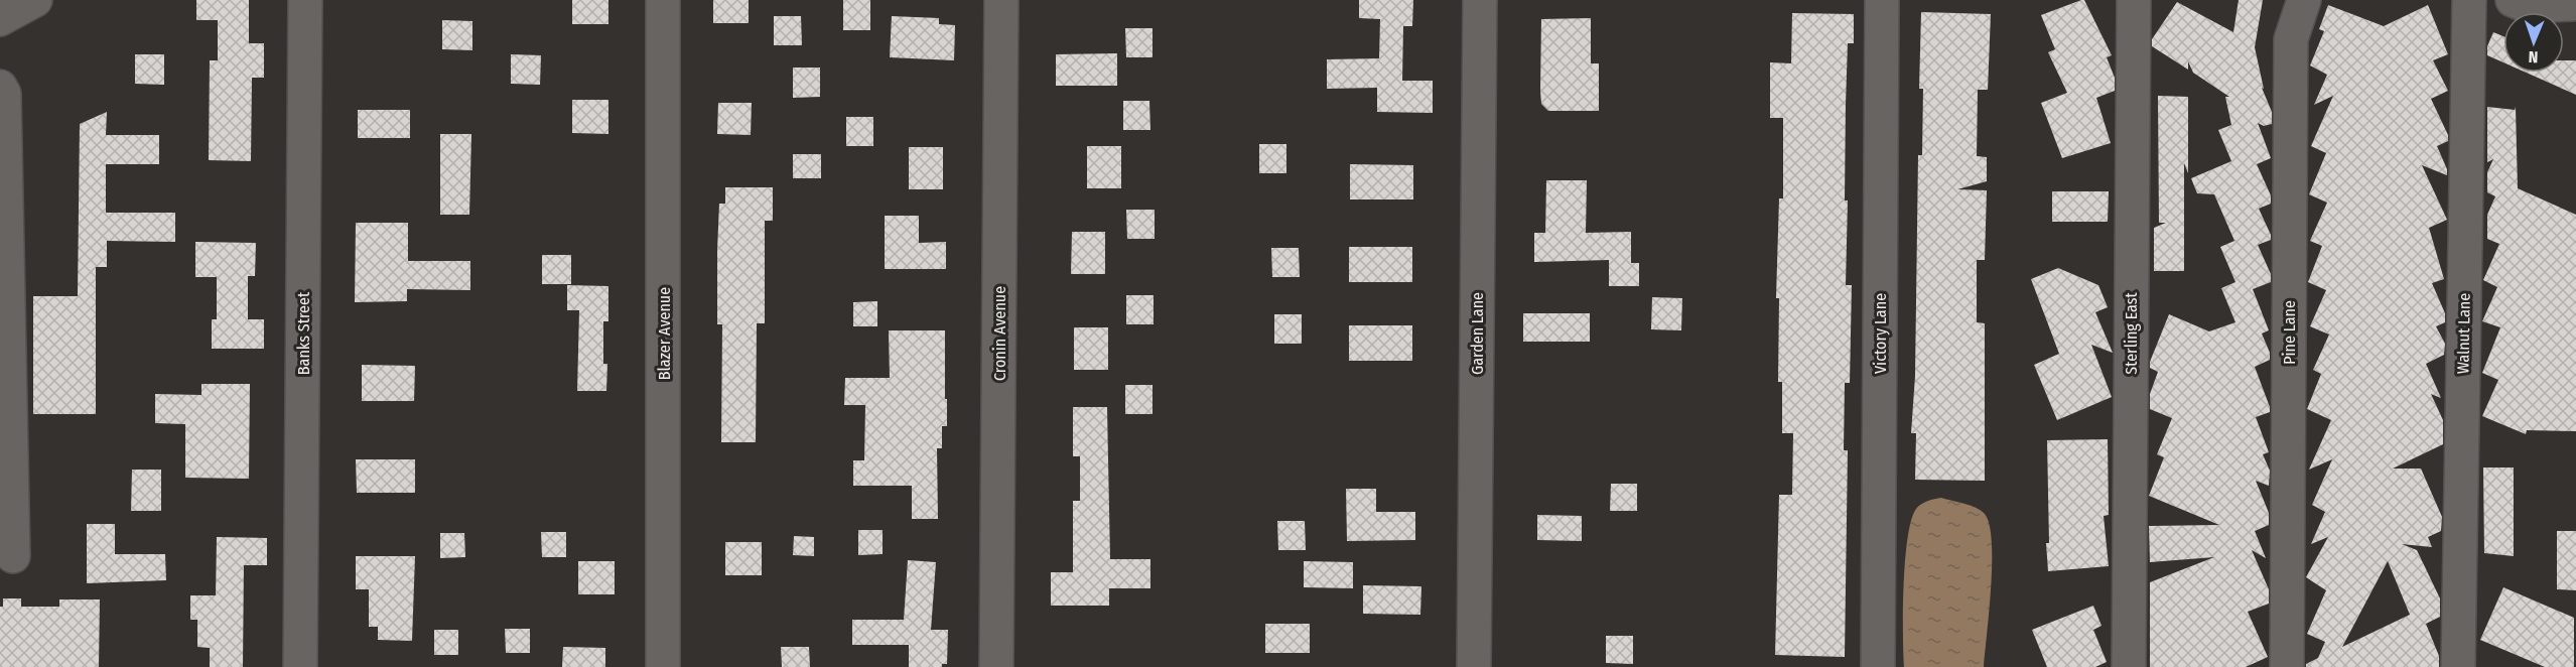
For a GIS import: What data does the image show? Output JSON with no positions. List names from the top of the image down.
{
  "streets": {
    "street": [
      "Pine Lane",
      "Banks Street",
      "Blazer Avenue",
      "Cronin Avenue",
      "Garden Lane",
      "Victory Lane",
      "Sterling East",
      "Walnut Lane"
    ]
  },
  "north": "bottom"
}
